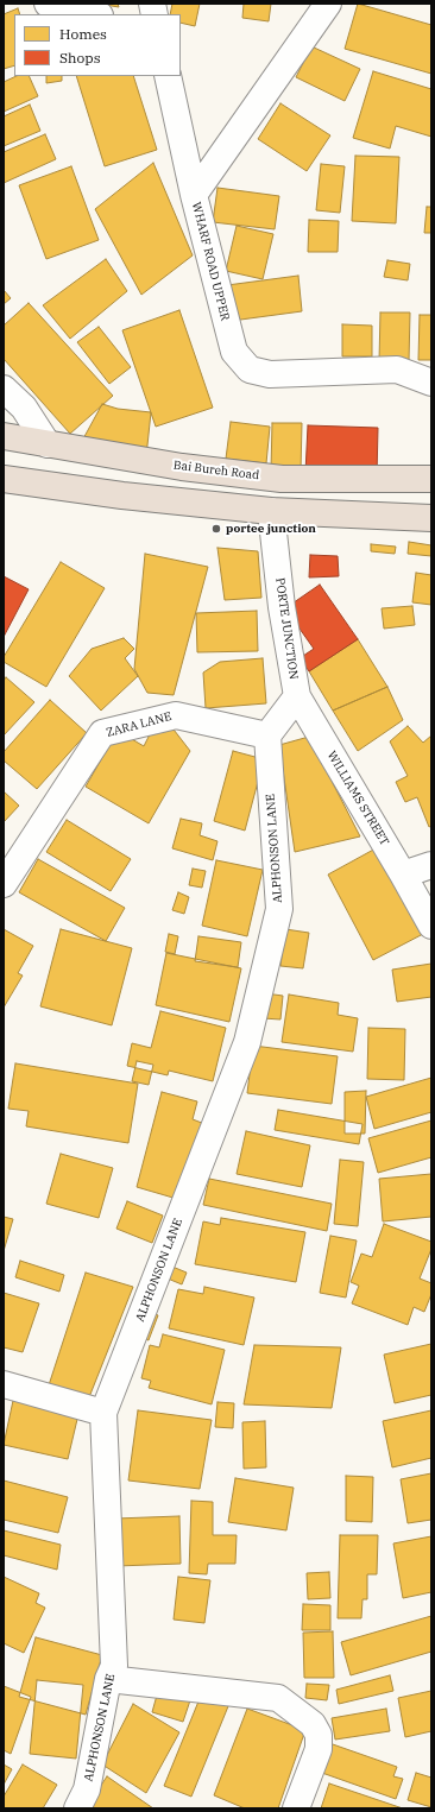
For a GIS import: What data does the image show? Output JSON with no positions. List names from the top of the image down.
{
  "streets": {
    "highway": ["Bai Bureh Road"],
    "street": [
      "WHARF ROAD UPPER",
      "PORTE JUNCTION",
      "ZARA LANE",
      "WILLIAMS STREET",
      "ALPHONSON LANE"
    ]
  },
  "crossings": [
    ["PORTE JUNCTION", "ZARA LANE"],
    ["PORTE JUNCTION", "WILLIAMS STREET"],
    ["PORTE JUNCTION", "ALPHONSON LANE"],
    ["ZARA LANE", "ALPHONSON LANE"]
  ],
  "places": ["portee junction"],
  "legend": ["Homes", "Shops"]
}
